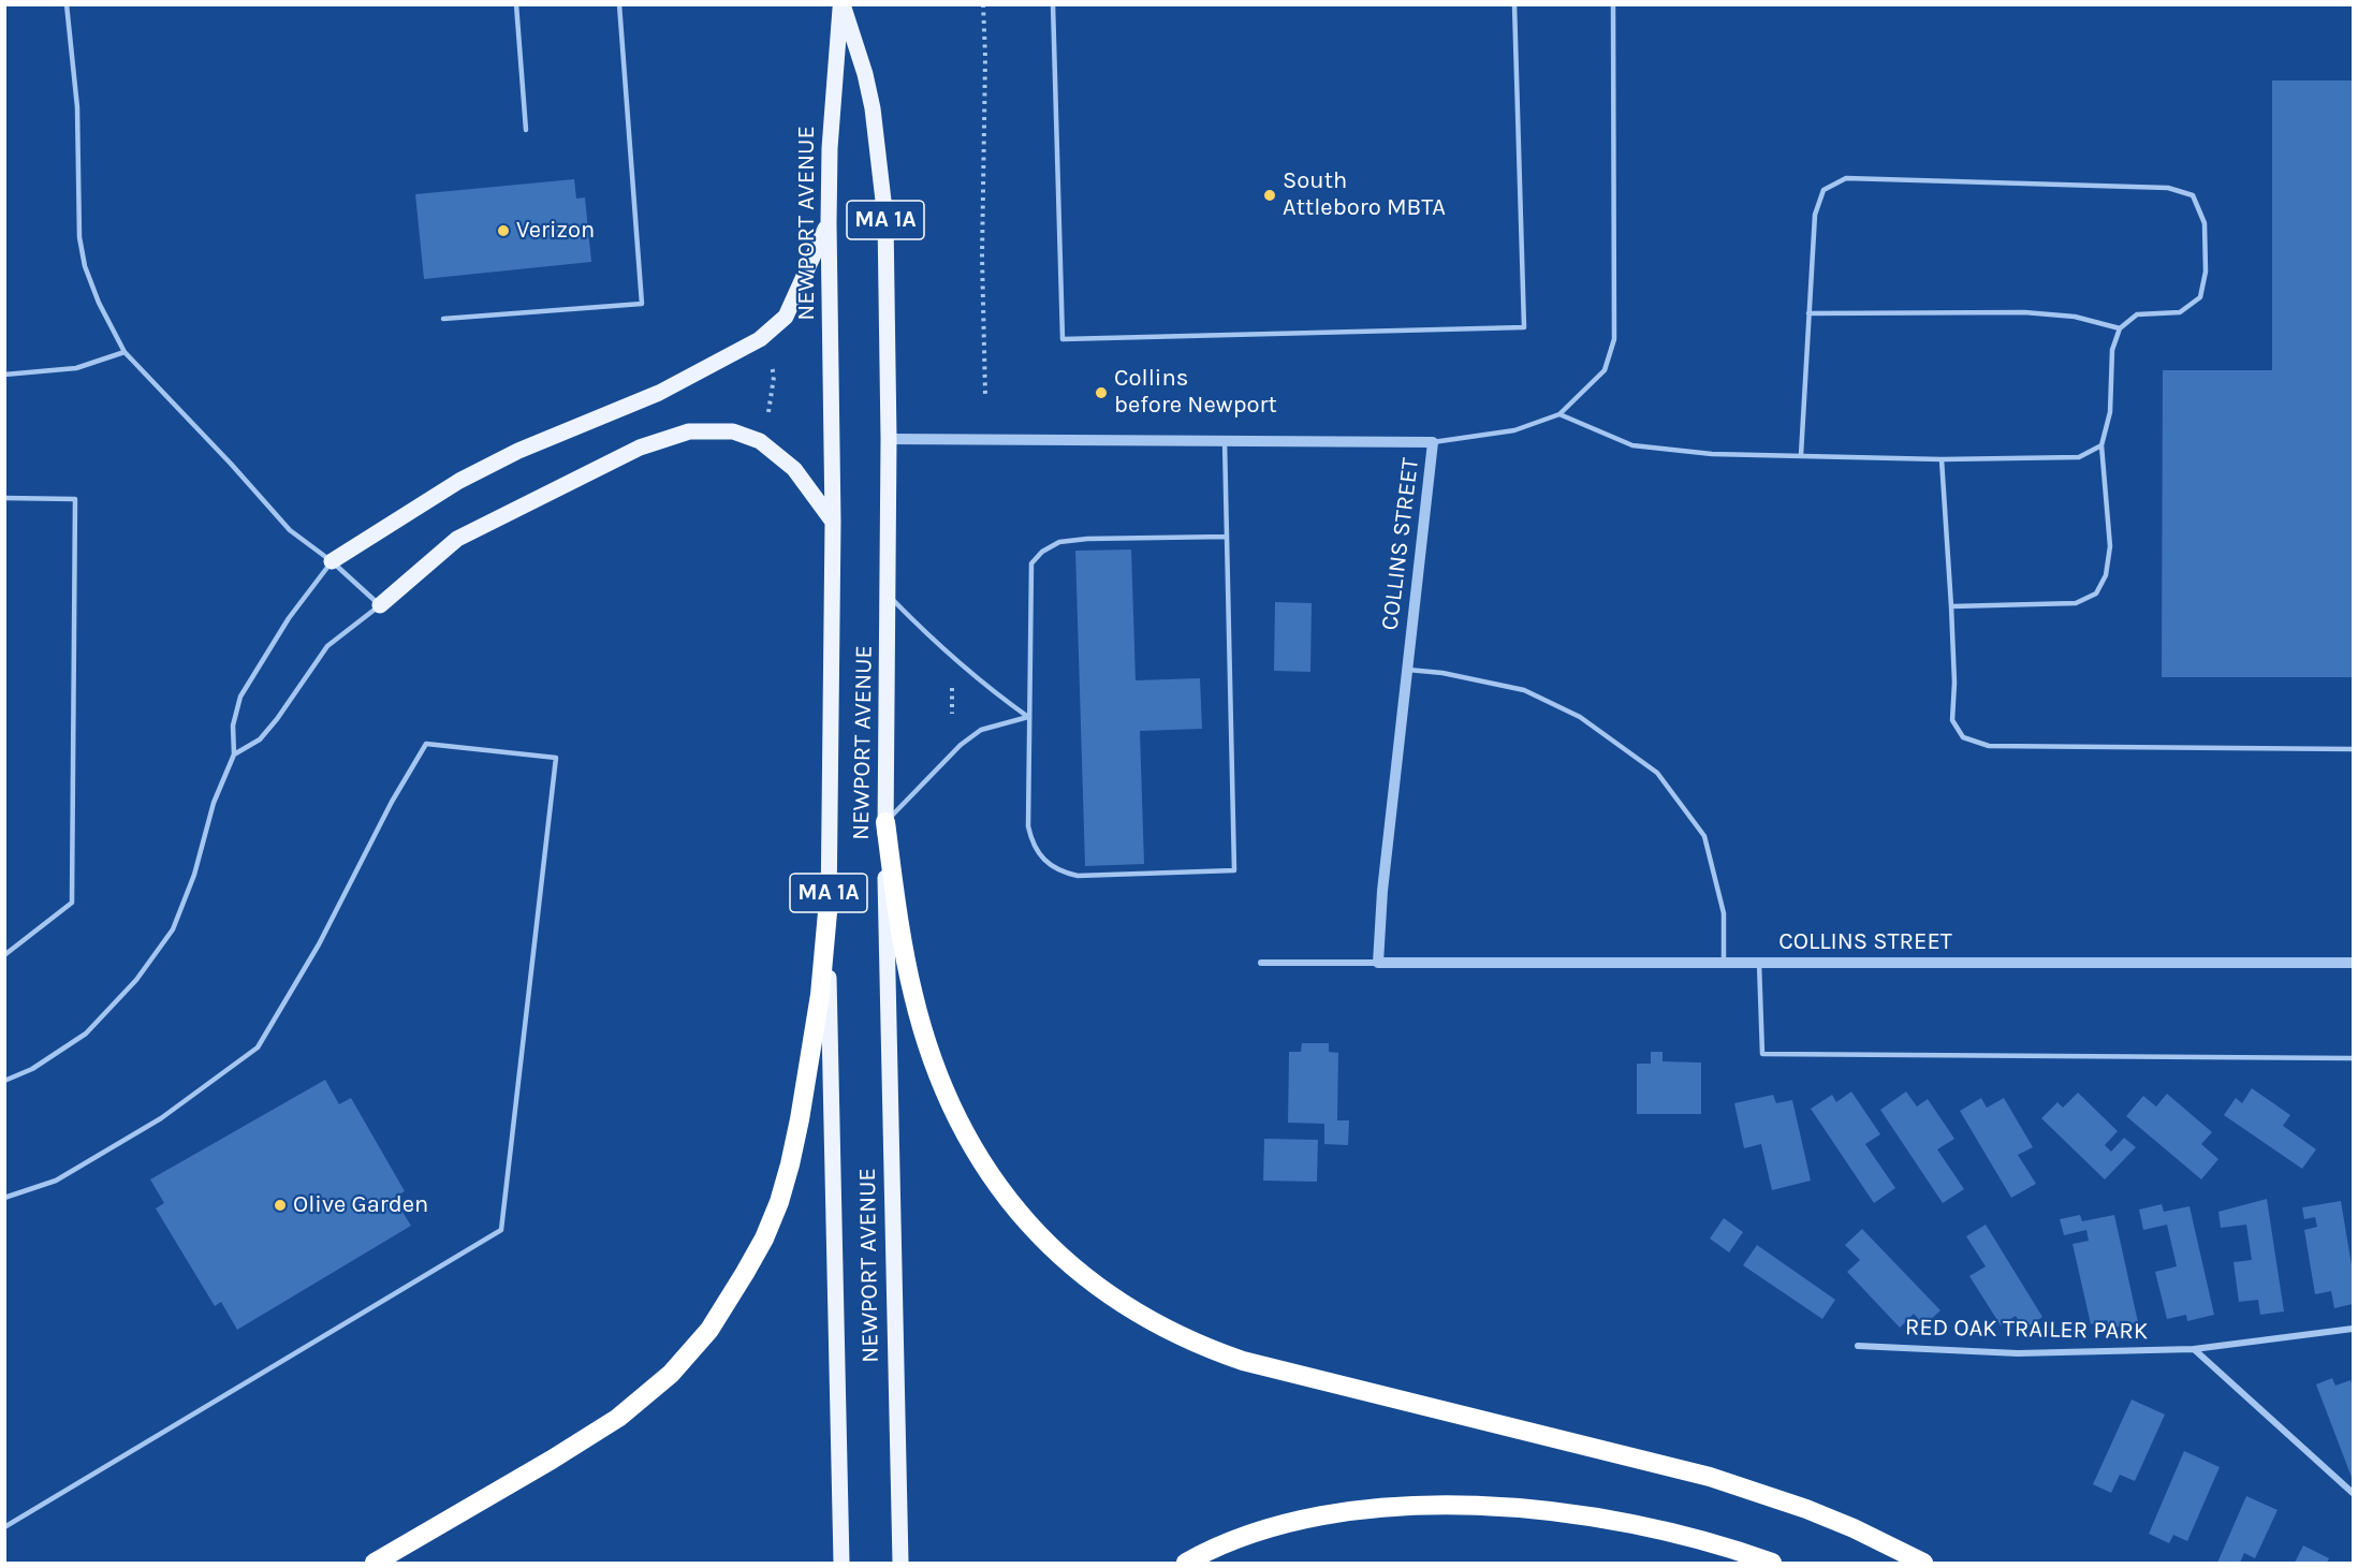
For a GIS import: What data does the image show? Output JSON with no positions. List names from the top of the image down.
{
  "streets": {
    "main road": ["MA 1A", "NEWPORT AVENUE"],
    "street": ["COLLINS STREET", "RED OAK TRAILER PARK"]
  },
  "crossings": [
    ["NEWPORT AVENUE", "COLLINS STREET"]
  ],
  "places": [
    "South Attleboro MBTA",
    "Verizon",
    "Collins before Newport",
    "Olive Garden"
  ]
}
